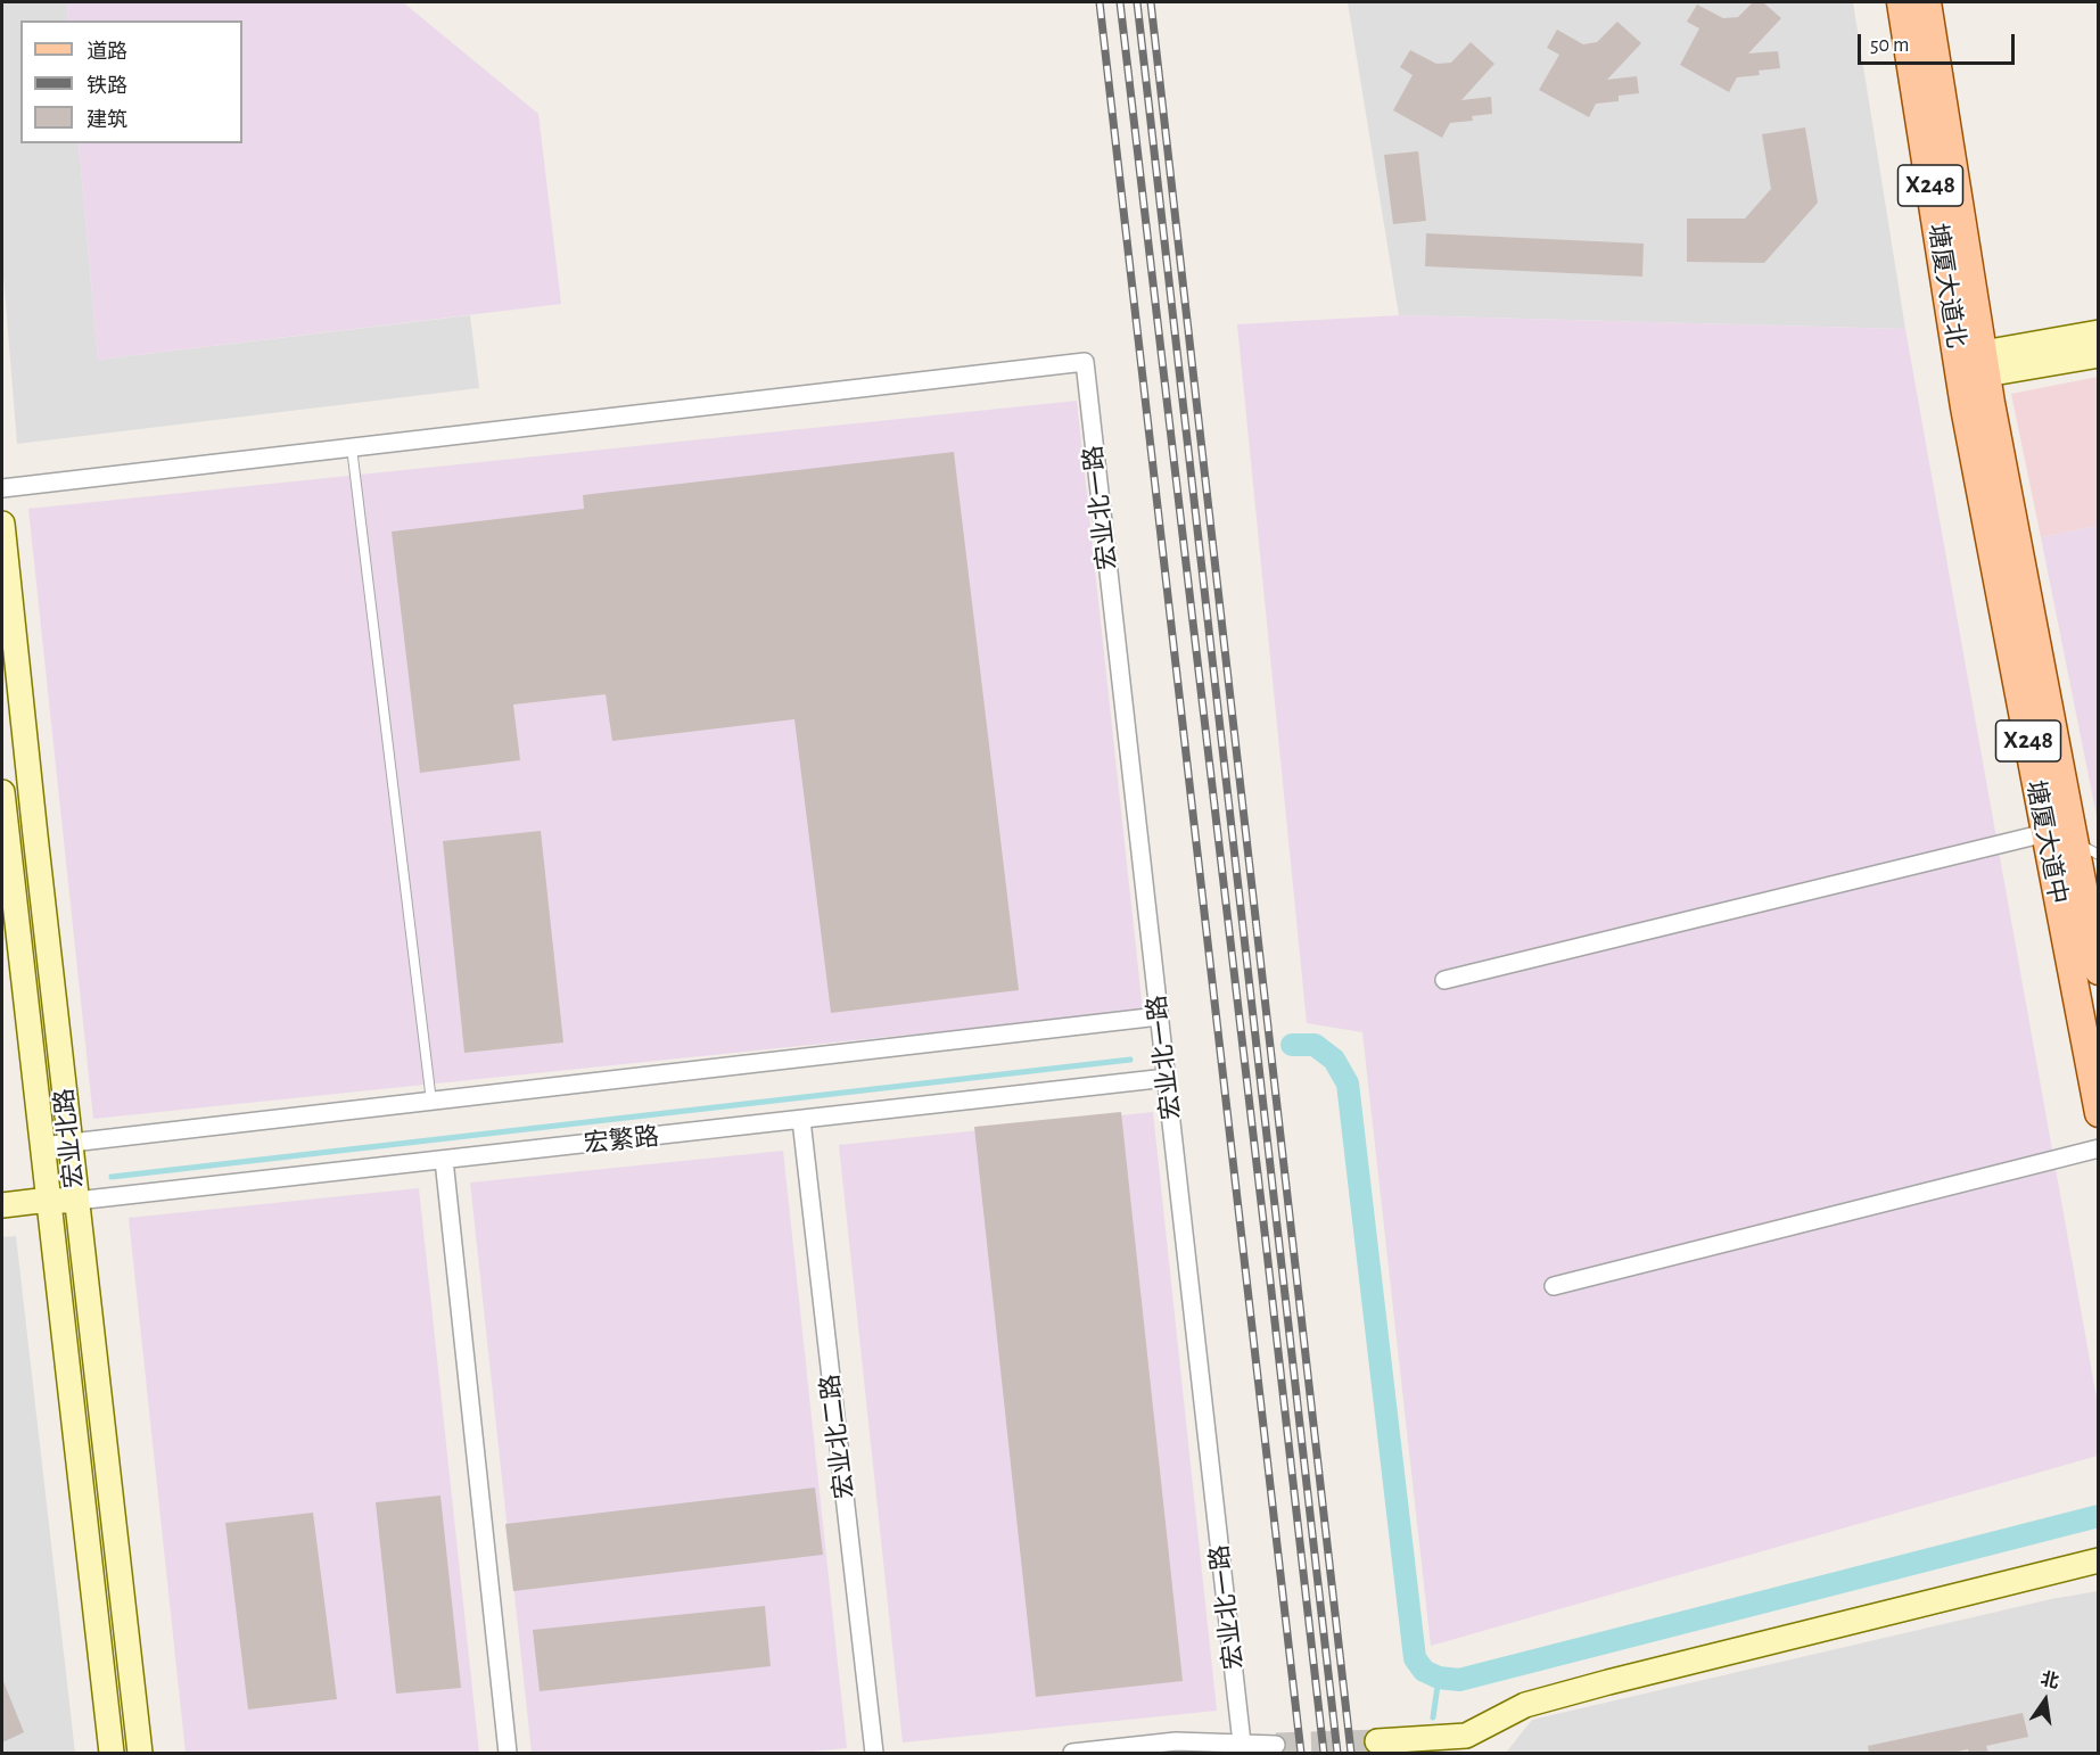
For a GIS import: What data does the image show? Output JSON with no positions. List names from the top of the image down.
{
  "streets": {
    "main road": [
      "X248",
      "塘厦大道北",
      "塘厦大道中",
      "宏业北路"
    ],
    "street": ["宏业北一路", "宏繁路", "宏业北二路"]
  },
  "crossings": [
    ["塘厦大道北", "塘厦大道中"],
    ["宏业北一路", "宏繁路"],
    ["宏业北路", "宏繁路"],
    ["宏繁路", "宏业北二路"]
  ],
  "legend": ["道路", "铁路", "建筑"],
  "scale_bar": "50 m",
  "north": "top"
}
